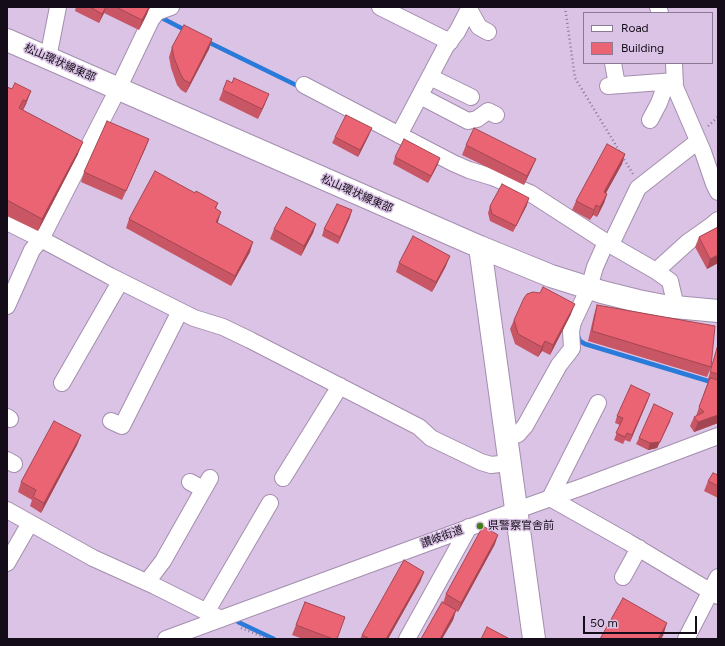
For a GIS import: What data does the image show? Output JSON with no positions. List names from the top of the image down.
{
  "streets": {
    "street": ["松山環状線東部", "讃岐街道"]
  },
  "places": ["県警察官舎前"],
  "legend": ["Road", "Building"],
  "scale_bar": "50 m"
}
